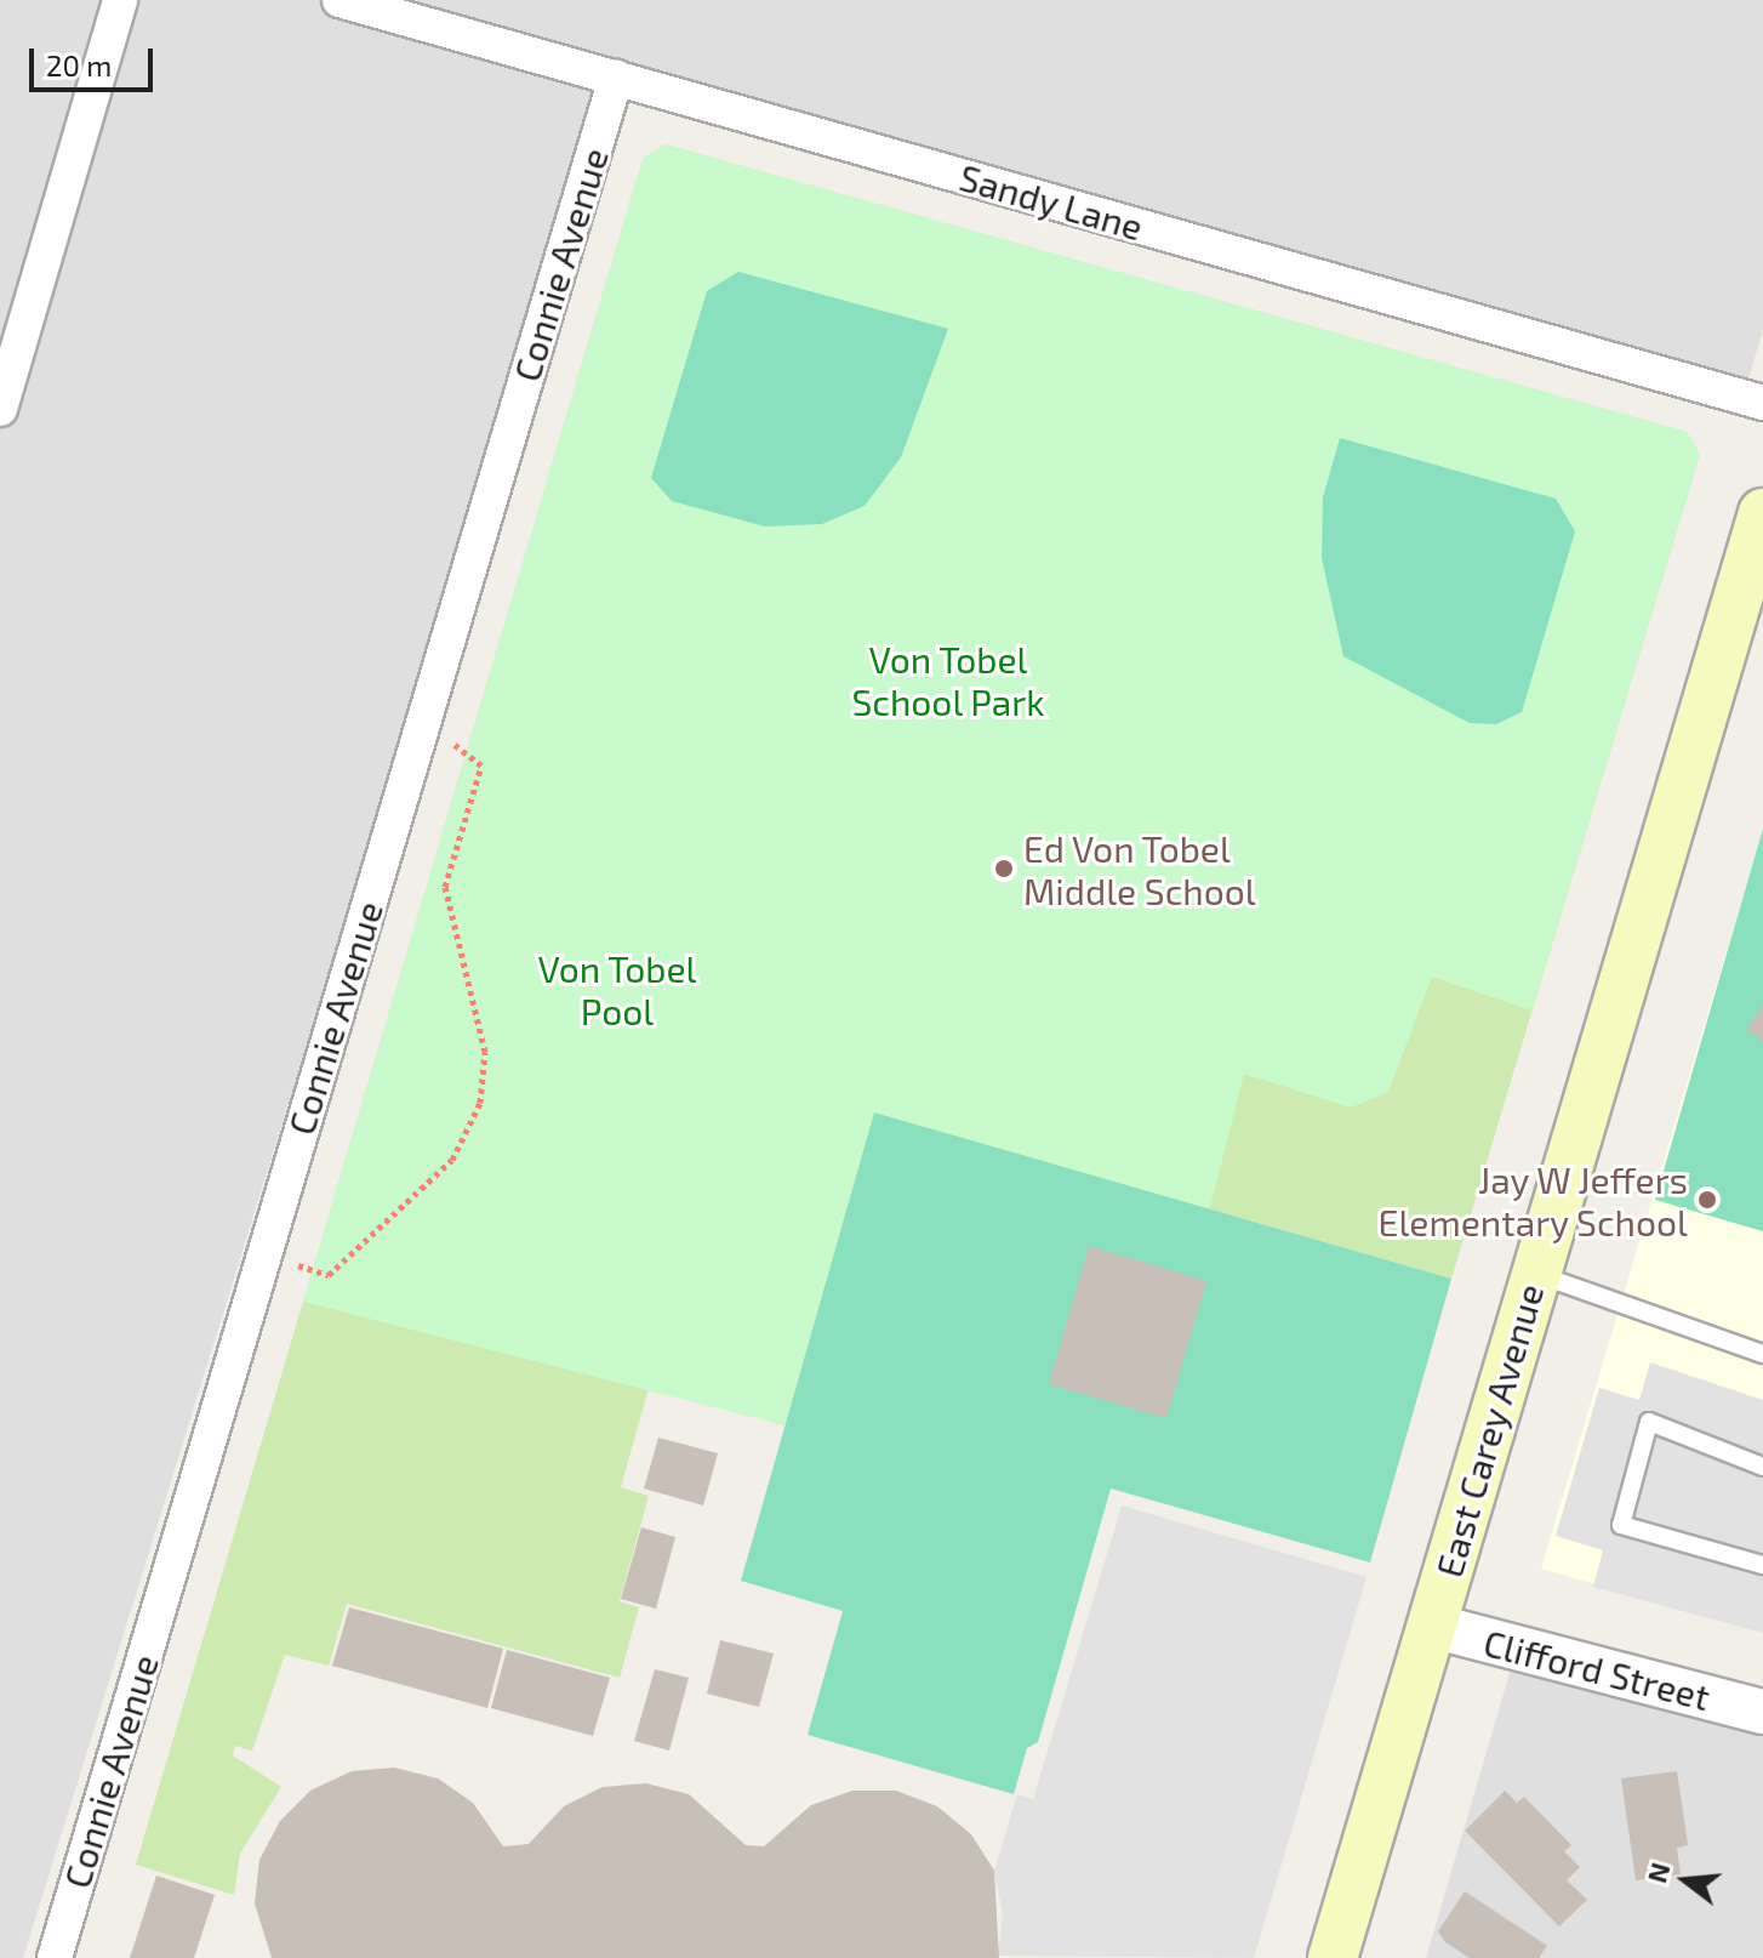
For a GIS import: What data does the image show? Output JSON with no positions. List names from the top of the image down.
{
  "streets": {
    "main road": ["East Carey Avenue"],
    "street": ["Sandy Lane", "Connie Avenue", "Clifford Street"]
  },
  "crossings": [
    ["Sandy Lane", "Connie Avenue"],
    ["East Carey Avenue", "Clifford Street"]
  ],
  "parks": ["Von Tobel School Park", "Von Tobel Pool"],
  "places": ["Ed Von Tobel Middle School", "Jay W Jeffers Elementary School"],
  "scale_bar": "20 m",
  "north": "left"
}
